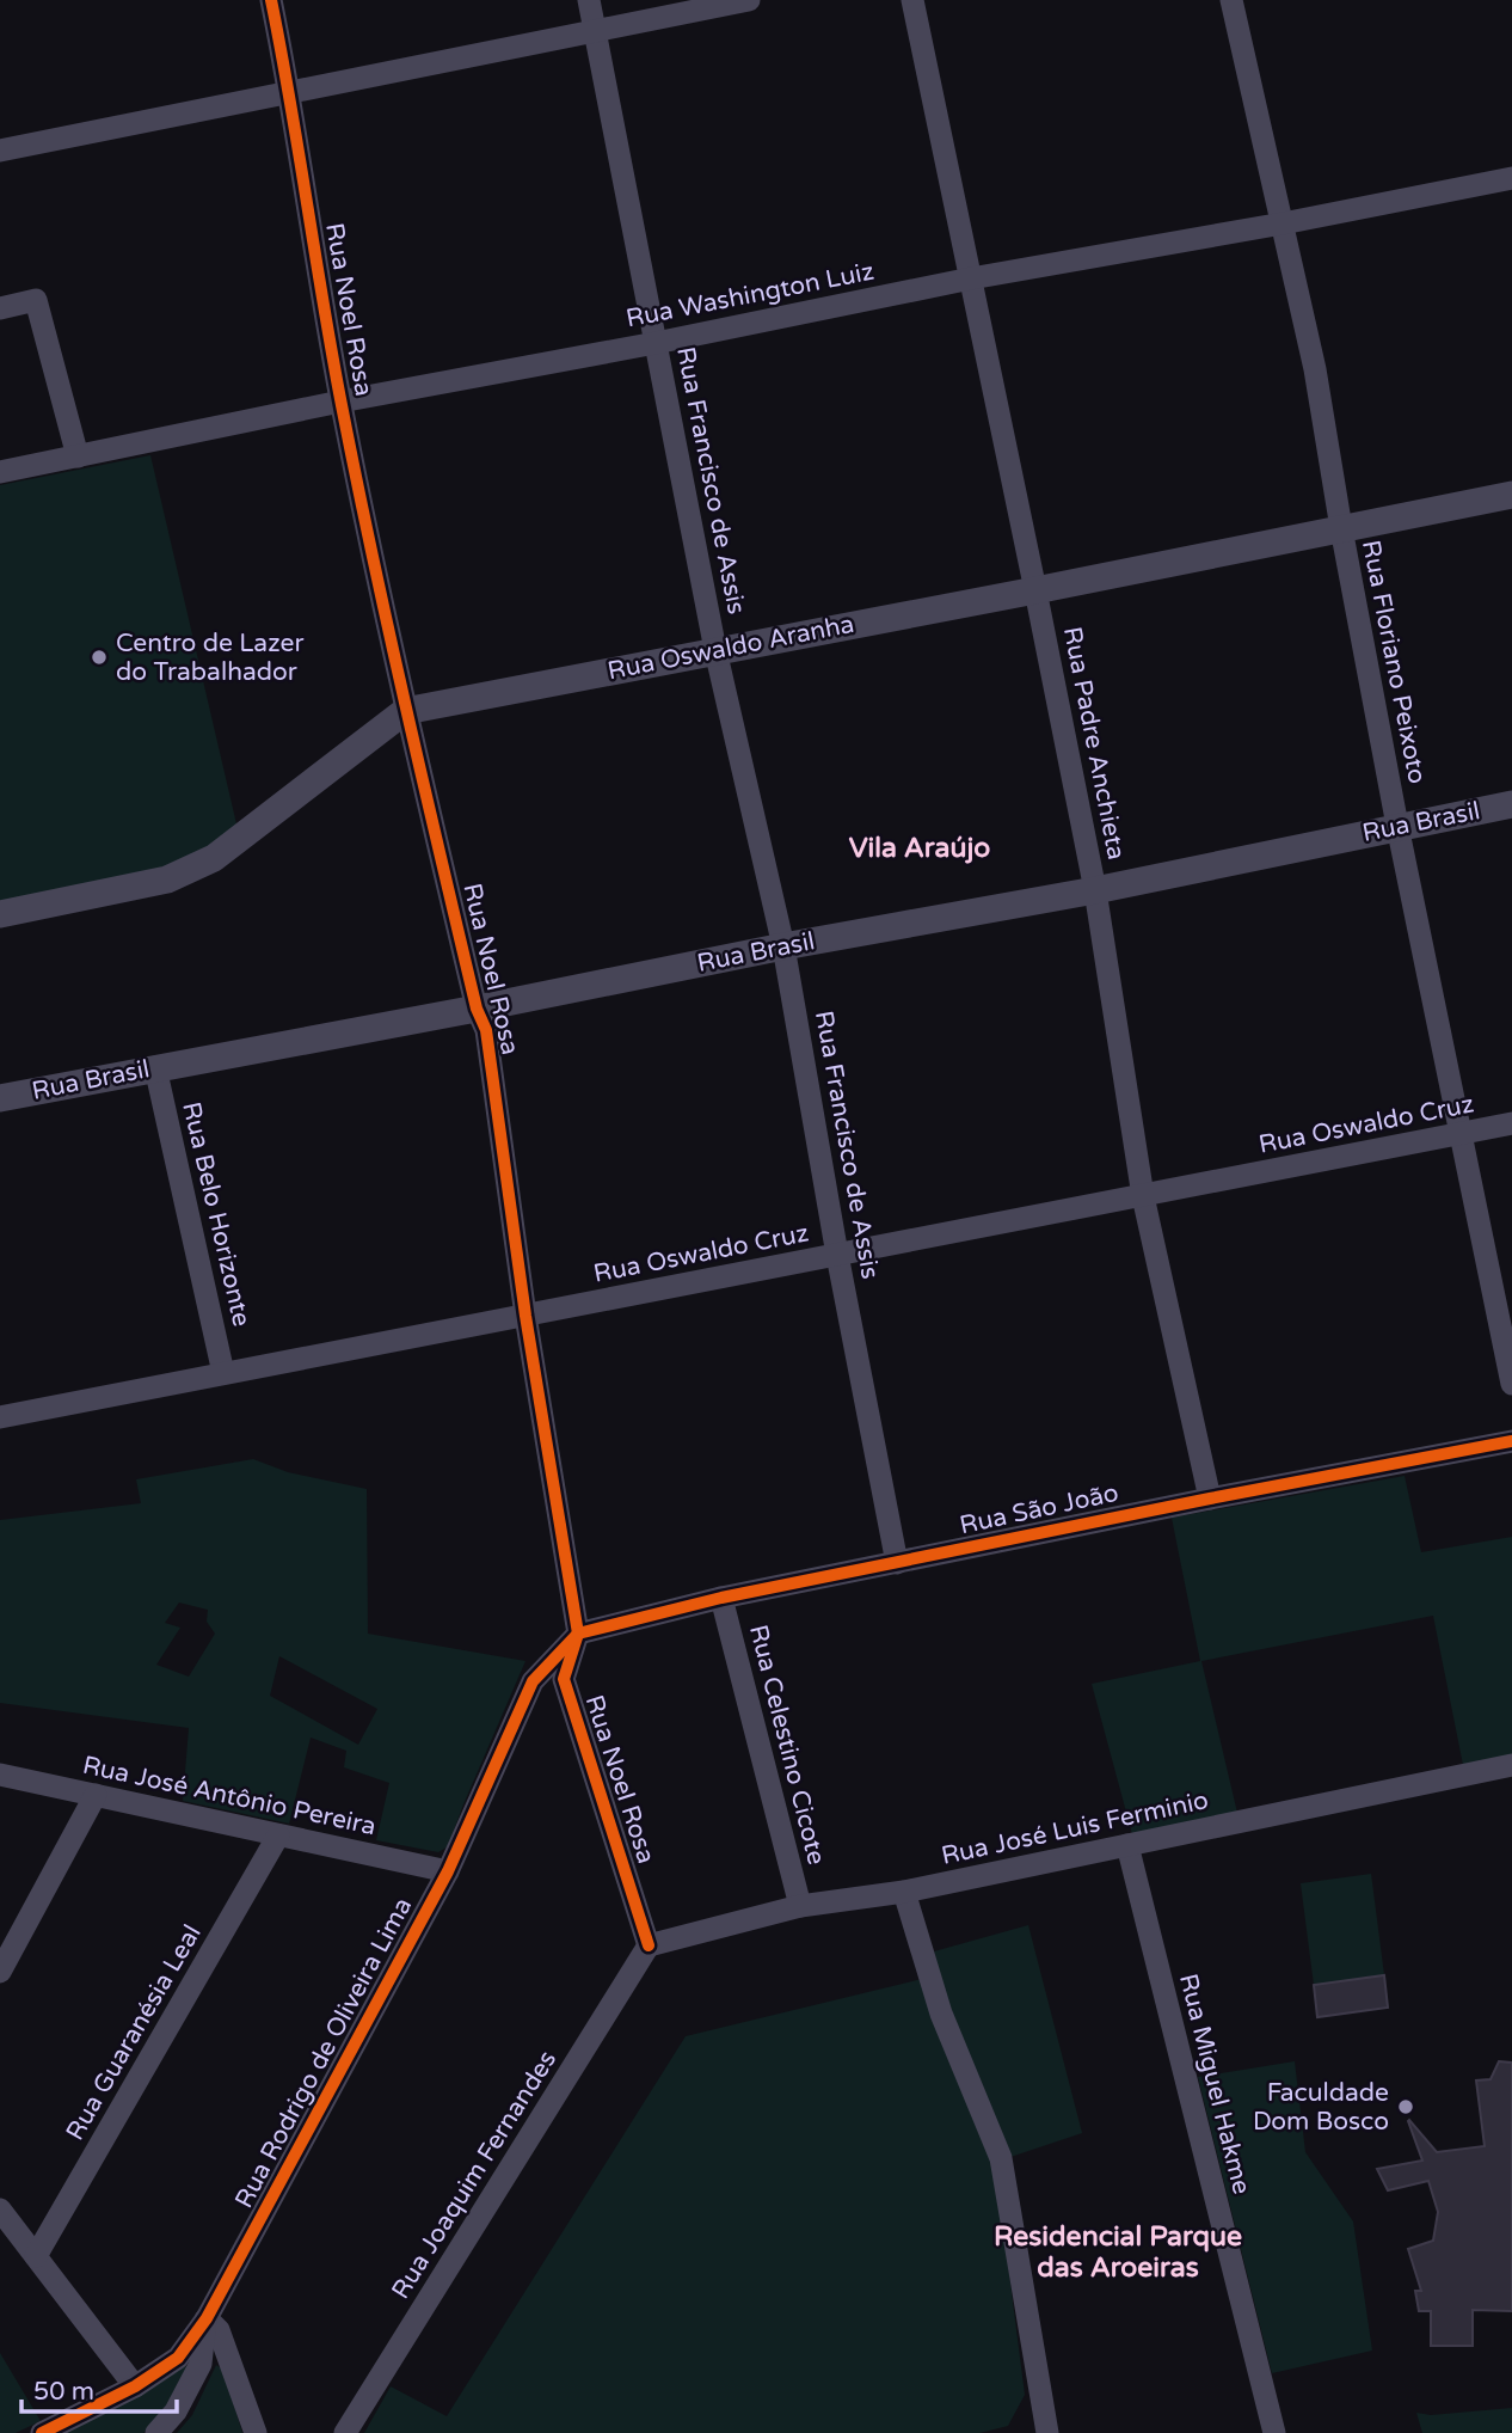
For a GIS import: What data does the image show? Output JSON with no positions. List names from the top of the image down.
{
  "streets": {
    "street": [
      "Rua Washington Luiz",
      "Rua Noel Rosa",
      "Rua Francisco de Assis",
      "Rua Oswaldo Aranha",
      "Rua Floriano Peixoto",
      "Rua Padre Anchieta",
      "Rua Brasil",
      "Rua Oswaldo Cruz",
      "Rua Belo Horizonte",
      "Rua São João",
      "Rua Celestino Cicote",
      "Rua José Antônio Pereira",
      "Rua José Luis Ferminio",
      "Rua Guaranésia Leal",
      "Rua Rodrigo de Oliveira Lima",
      "Rua Miguel Hakme",
      "Rua Joaquim Fernandes"
    ]
  },
  "crossings": [
    ["Rua Washington Luiz", "Rua Noel Rosa"],
    ["Rua Washington Luiz", "Rua Francisco de Assis"],
    ["Rua Washington Luiz", "Rua Floriano Peixoto"],
    ["Rua Washington Luiz", "Rua Padre Anchieta"],
    ["Rua Noel Rosa", "Rua Oswaldo Aranha"],
    ["Rua Noel Rosa", "Rua Brasil"],
    ["Rua Noel Rosa", "Rua Oswaldo Cruz"],
    ["Rua Noel Rosa", "Rua São João"],
    ["Rua Noel Rosa", "Rua José Luis Ferminio"],
    ["Rua Noel Rosa", "Rua Rodrigo de Oliveira Lima"],
    ["Rua Noel Rosa", "Rua Joaquim Fernandes"],
    ["Rua Francisco de Assis", "Rua Oswaldo Aranha"],
    ["Rua Francisco de Assis", "Rua Brasil"],
    ["Rua Francisco de Assis", "Rua Oswaldo Cruz"],
    ["Rua Francisco de Assis", "Rua São João"],
    ["Rua Oswaldo Aranha", "Rua Floriano Peixoto"],
    ["Rua Oswaldo Aranha", "Rua Padre Anchieta"],
    ["Rua Floriano Peixoto", "Rua Brasil"],
    ["Rua Floriano Peixoto", "Rua Oswaldo Cruz"],
    ["Rua Padre Anchieta", "Rua Brasil"],
    ["Rua Padre Anchieta", "Rua Oswaldo Cruz"],
    ["Rua Padre Anchieta", "Rua São João"],
    ["Rua Brasil", "Rua Belo Horizonte"],
    ["Rua Oswaldo Cruz", "Rua Belo Horizonte"],
    ["Rua São João", "Rua Celestino Cicote"],
    ["Rua São João", "Rua Rodrigo de Oliveira Lima"],
    ["Rua Celestino Cicote", "Rua José Luis Ferminio"],
    ["Rua José Antônio Pereira", "Rua Guaranésia Leal"],
    ["Rua José Antônio Pereira", "Rua Rodrigo de Oliveira Lima"],
    ["Rua José Luis Ferminio", "Rua Miguel Hakme"],
    ["Rua José Luis Ferminio", "Rua Joaquim Fernandes"]
  ],
  "districts": ["Vila Araújo", "Residencial Parque das Aroeiras"],
  "places": ["Centro de Lazer do Trabalhador", "Faculdade Dom Bosco"],
  "scale_bar": "50 m"
}
